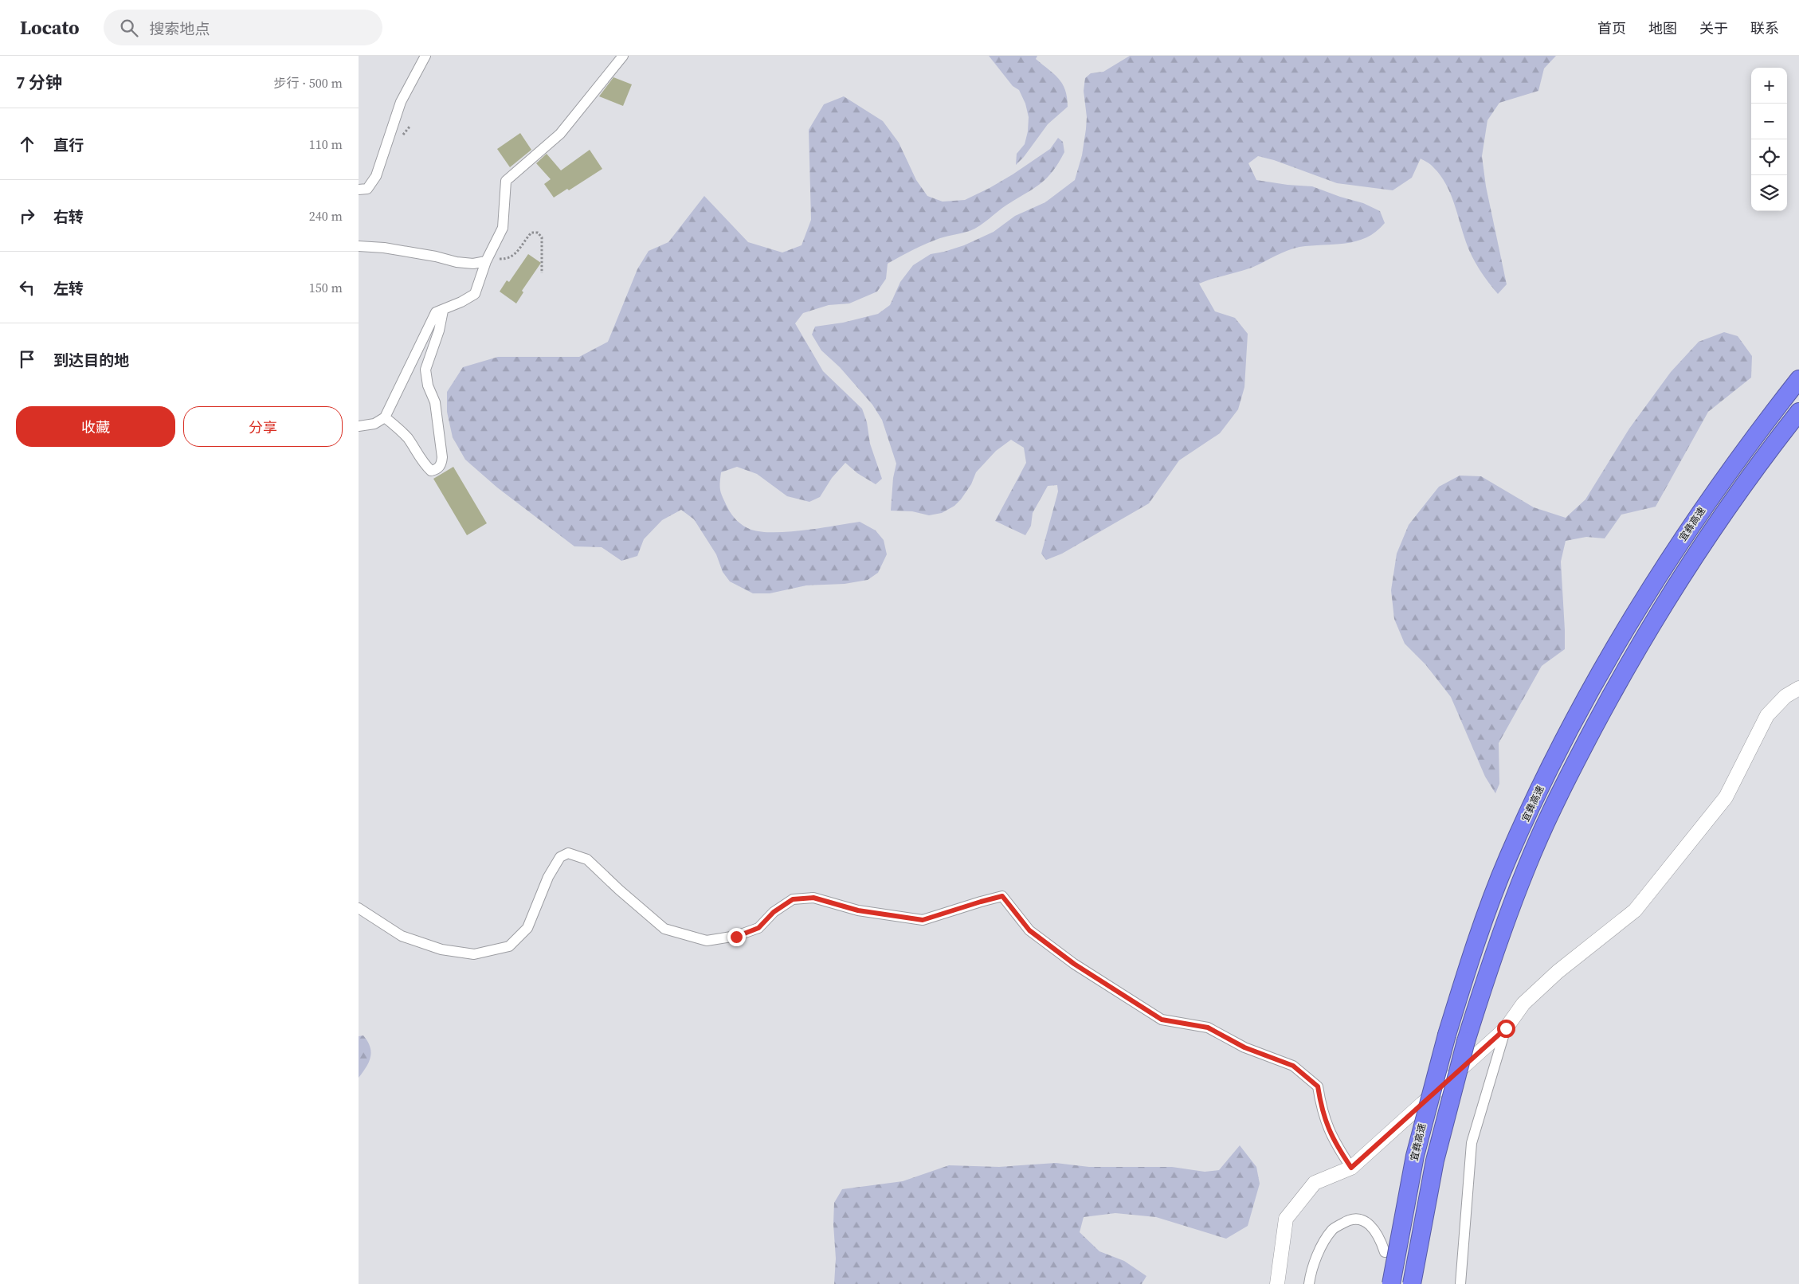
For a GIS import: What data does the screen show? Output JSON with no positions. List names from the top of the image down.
{
  "streets": {
    "highway": ["宜彝高速"]
  },
  "page": {
    "header": "Locato",
    "search": "搜索地点",
    "nav": [
      "首页",
      "地图",
      "关于",
      "联系"
    ],
    "heading": ["7 分钟", "步行 · 500 m"],
    "map_buttons": ["+", "−"],
    "list": [
      ["直行", "110 m"],
      ["右转", "240 m"],
      ["左转", "150 m"],
      "到达目的地"
    ],
    "buttons": ["收藏", "分享"]
  }
}
